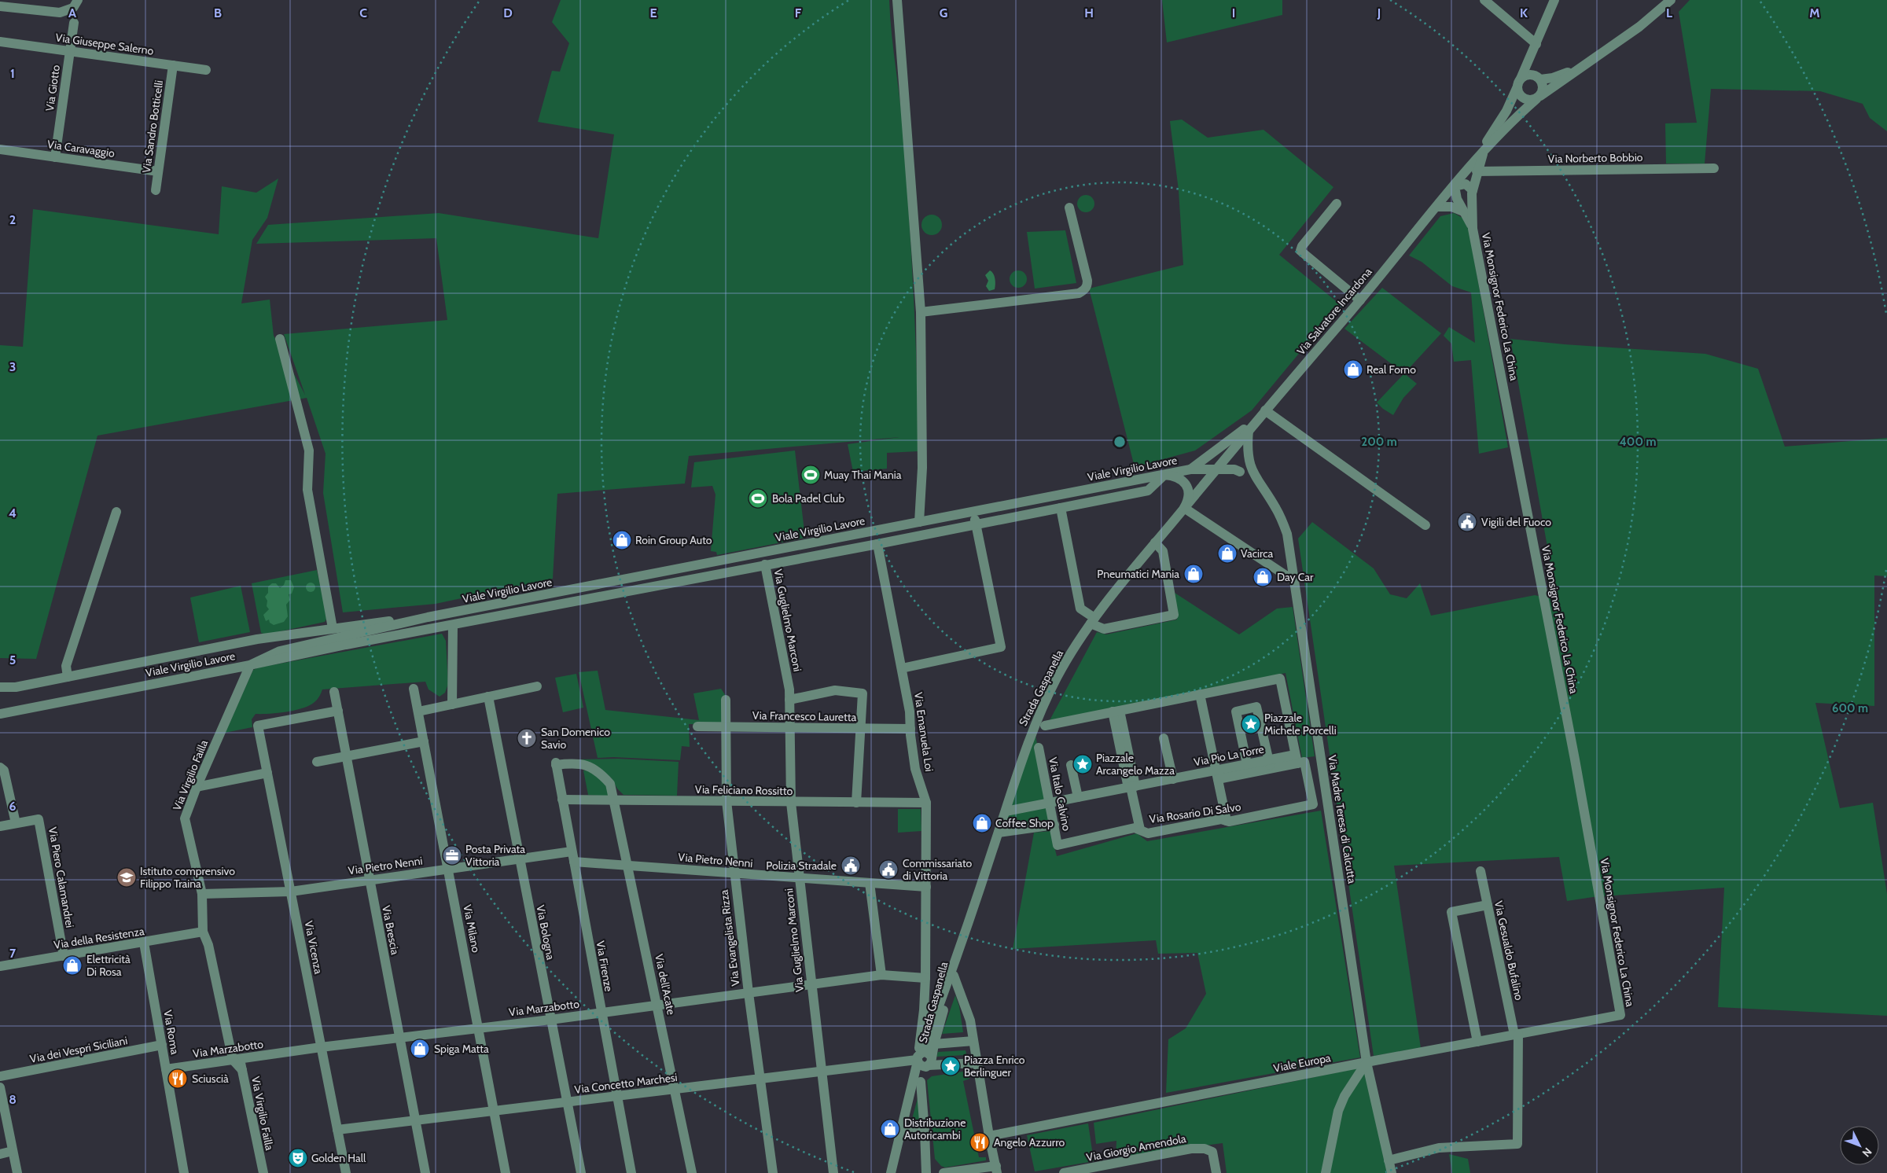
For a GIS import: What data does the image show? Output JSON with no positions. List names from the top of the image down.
{
  "streets": {
    "street": [
      "Via Giuseppe Salerno",
      "Via Giotto",
      "Via Sandro Botticelli",
      "Via Caravaggio",
      "Via Norberto Bobbio",
      "Via Monsignor Federico La China",
      "Via Salvatore Incardona",
      "Viale Virgilio Lavore",
      "Via Guglielmo Marconi",
      "Strada Gaspanella",
      "Via Francesco Lauretta",
      "Via Emanuela Loi",
      "Via Pio La Torre",
      "Via Virgilio Failla",
      "Via Feliciano Rossitto",
      "Via Italo Calvino",
      "Via Rosario Di Salvo",
      "Via Madre Teresa di Calcutta",
      "Via Pietro Nenni",
      "Via Piero Calamandrei",
      "Via Milano",
      "Via Brescia",
      "Via Bologna",
      "Via della Resistenza",
      "Via Evangelista Rizza",
      "Via Vicenza",
      "Via Gesualdo Bufalino",
      "Via Firenze",
      "Via dell'Acate",
      "Via Marzabotto",
      "Via Roma",
      "Via dei Vespri Siciliani",
      "Viale Europa",
      "Via Concetto Marchesi",
      "Via Giorgio Amendola"
    ]
  },
  "crossings": [
    ["Via Giuseppe Salerno", "Via Giotto"],
    ["Via Giuseppe Salerno", "Via Sandro Botticelli"],
    ["Via Giotto", "Via Caravaggio"],
    ["Via Sandro Botticelli", "Via Caravaggio"],
    ["Via Norberto Bobbio", "Via Salvatore Incardona"],
    ["Via Monsignor Federico La China", "Viale Europa"],
    ["Via Salvatore Incardona", "Viale Virgilio Lavore"],
    ["Via Salvatore Incardona", "Strada Gaspanella"],
    ["Via Salvatore Incardona", "Via Madre Teresa di Calcutta"],
    ["Viale Virgilio Lavore", "Strada Gaspanella"],
    ["Viale Virgilio Lavore", "Via Virgilio Failla"],
    ["Via Guglielmo Marconi", "Via Francesco Lauretta"],
    ["Via Guglielmo Marconi", "Via Feliciano Rossitto"],
    ["Via Guglielmo Marconi", "Via Pietro Nenni"],
    ["Via Guglielmo Marconi", "Via Marzabotto"],
    ["Via Guglielmo Marconi", "Via Concetto Marchesi"],
    ["Strada Gaspanella", "Via Emanuela Loi"],
    ["Strada Gaspanella", "Via Pio La Torre"],
    ["Strada Gaspanella", "Via Concetto Marchesi"],
    ["Via Francesco Lauretta", "Via Emanuela Loi"],
    ["Via Francesco Lauretta", "Via Evangelista Rizza"],
    ["Via Emanuela Loi", "Via Feliciano Rossitto"],
    ["Via Emanuela Loi", "Via Pietro Nenni"],
    ["Via Emanuela Loi", "Via Marzabotto"],
    ["Via Emanuela Loi", "Via Concetto Marchesi"],
    ["Via Pio La Torre", "Via Italo Calvino"],
    ["Via Virgilio Failla", "Via Pietro Nenni"],
    ["Via Virgilio Failla", "Via della Resistenza"],
    ["Via Virgilio Failla", "Via Marzabotto"],
    ["Via Feliciano Rossitto", "Via Evangelista Rizza"],
    ["Via Feliciano Rossitto", "Via Firenze"],
    ["Via Feliciano Rossitto", "Via dell'Acate"],
    ["Via Italo Calvino", "Via Rosario Di Salvo"],
    ["Via Madre Teresa di Calcutta", "Via Gesualdo Bufalino"],
    ["Via Madre Teresa di Calcutta", "Viale Europa"],
    ["Via Pietro Nenni", "Via Milano"],
    ["Via Pietro Nenni", "Via Brescia"],
    ["Via Pietro Nenni", "Via Bologna"],
    ["Via Pietro Nenni", "Via Evangelista Rizza"],
    ["Via Pietro Nenni", "Via Vicenza"],
    ["Via Pietro Nenni", "Via Firenze"],
    ["Via Pietro Nenni", "Via dell'Acate"],
    ["Via Piero Calamandrei", "Via della Resistenza"],
    ["Via Milano", "Via Marzabotto"],
    ["Via Milano", "Via Concetto Marchesi"],
    ["Via Brescia", "Via Vicenza"],
    ["Via Brescia", "Via Marzabotto"],
    ["Via Brescia", "Via Concetto Marchesi"],
    ["Via Bologna", "Via Marzabotto"],
    ["Via Bologna", "Via Concetto Marchesi"],
    ["Via della Resistenza", "Via Roma"],
    ["Via Evangelista Rizza", "Via Marzabotto"],
    ["Via Evangelista Rizza", "Via Concetto Marchesi"],
    ["Via Vicenza", "Via Marzabotto"],
    ["Via Vicenza", "Via Concetto Marchesi"],
    ["Via Gesualdo Bufalino", "Viale Europa"],
    ["Via Firenze", "Via dell'Acate"],
    ["Via Firenze", "Via Marzabotto"],
    ["Via Firenze", "Via Concetto Marchesi"],
    ["Via dell'Acate", "Via Marzabotto"],
    ["Via dell'Acate", "Via Concetto Marchesi"],
    ["Via Marzabotto", "Via Roma"],
    ["Via Roma", "Via dei Vespri Siciliani"]
  ],
  "places": {
    "shop": [
      "Real Forno",
      "Roin Group Auto",
      "Vacirca",
      "Pneumatici Mania",
      "Day Car",
      "Coffee Shop",
      "Elettricità Di Rosa",
      "Spiga Matta",
      "Distribuzione Autoricambi"
    ],
    "sports": ["Muay Thai Mania", "Bola Padel Club"],
    "public building": ["Vigili del Fuoco", "Polizia Stradale", "Commissariato di Vittoria"],
    "place": ["Piazzale Michele Porcelli", "Piazzale Arcangelo Mazza", "Piazza Enrico Berlinguer"],
    "church": ["San Domenico Savio"],
    "office": ["Posta Privata Vittoria"],
    "school or university": ["Istituto comprensivo Filippo Traina"],
    "restaurant": ["Sciuscià", "Angelo Azzurro"],
    "theatre": ["Golden Hall"]
  },
  "north": "bottom right",
  "grid": {
    "columns": [
      "A",
      "B",
      "C",
      "D",
      "E",
      "F",
      "G",
      "H",
      "I",
      "J",
      "K",
      "L",
      "M"
    ],
    "rows": [
      "1",
      "2",
      "3",
      "4",
      "5",
      "6",
      "7",
      "8"
    ]
  },
  "rings": ["200 m", "400 m", "600 m"]
}
